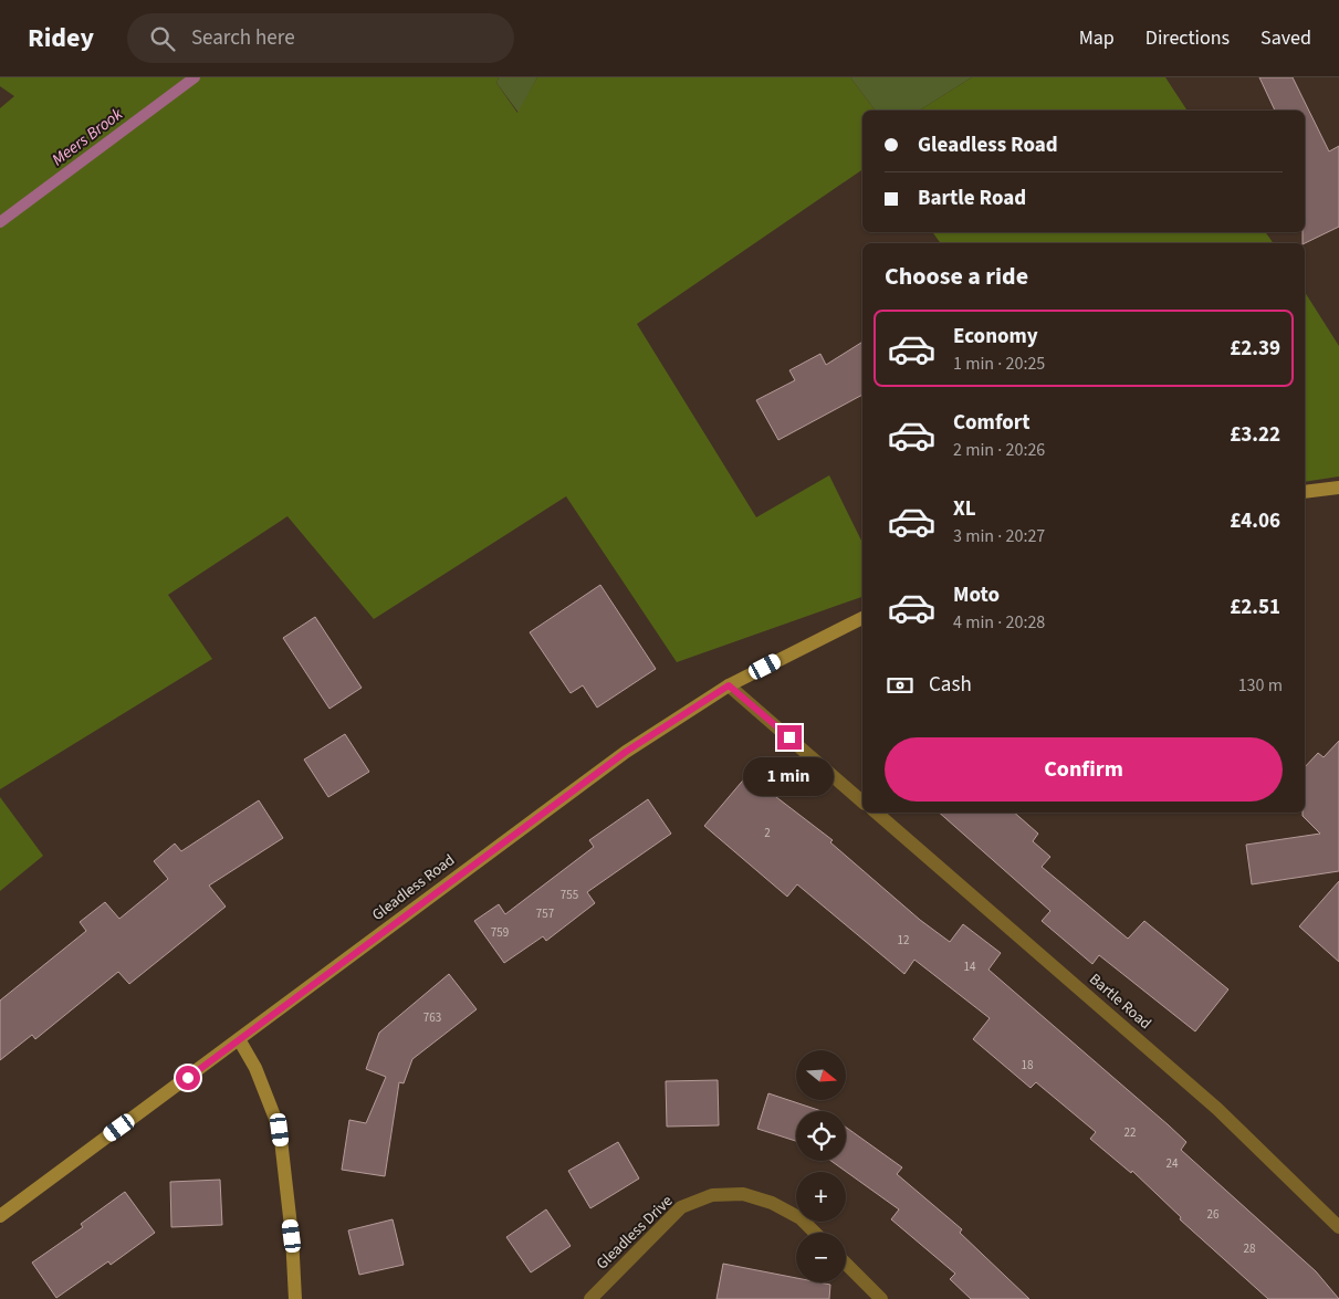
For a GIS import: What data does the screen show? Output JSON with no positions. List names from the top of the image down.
{
  "streets": {
    "main road": ["Gleadless Road"],
    "street": ["Bartle Road", "Gleadless Drive"]
  },
  "water": ["Meers Brook"],
  "house_numbers": [
    "2",
    "755",
    "757",
    "759",
    "12",
    "14",
    "763",
    "18",
    "22",
    "24",
    "26",
    "28"
  ],
  "north": "right",
  "page": {
    "header": "Ridey",
    "search": "Search here",
    "nav": ["Map", "Directions", "Saved"],
    "banner": ["Gleadless Road", "Bartle Road"],
    "heading": "Choose a ride",
    "list": [
      {
        "name": "Economy",
        "note": "1 min · 20:25",
        "value": "£2.39"
      },
      {
        "name": "Comfort",
        "note": "2 min · 20:26",
        "value": "£3.22"
      },
      {
        "name": "XL",
        "note": "3 min · 20:27",
        "value": "£4.06"
      },
      {
        "name": "Moto",
        "note": "4 min · 20:28",
        "value": "£2.51"
      }
    ],
    "pay": ["Cash", "130 m"],
    "buttons": "Confirm",
    "bubble": "1 min",
    "map_buttons": ["+", "−"]
  }
}
